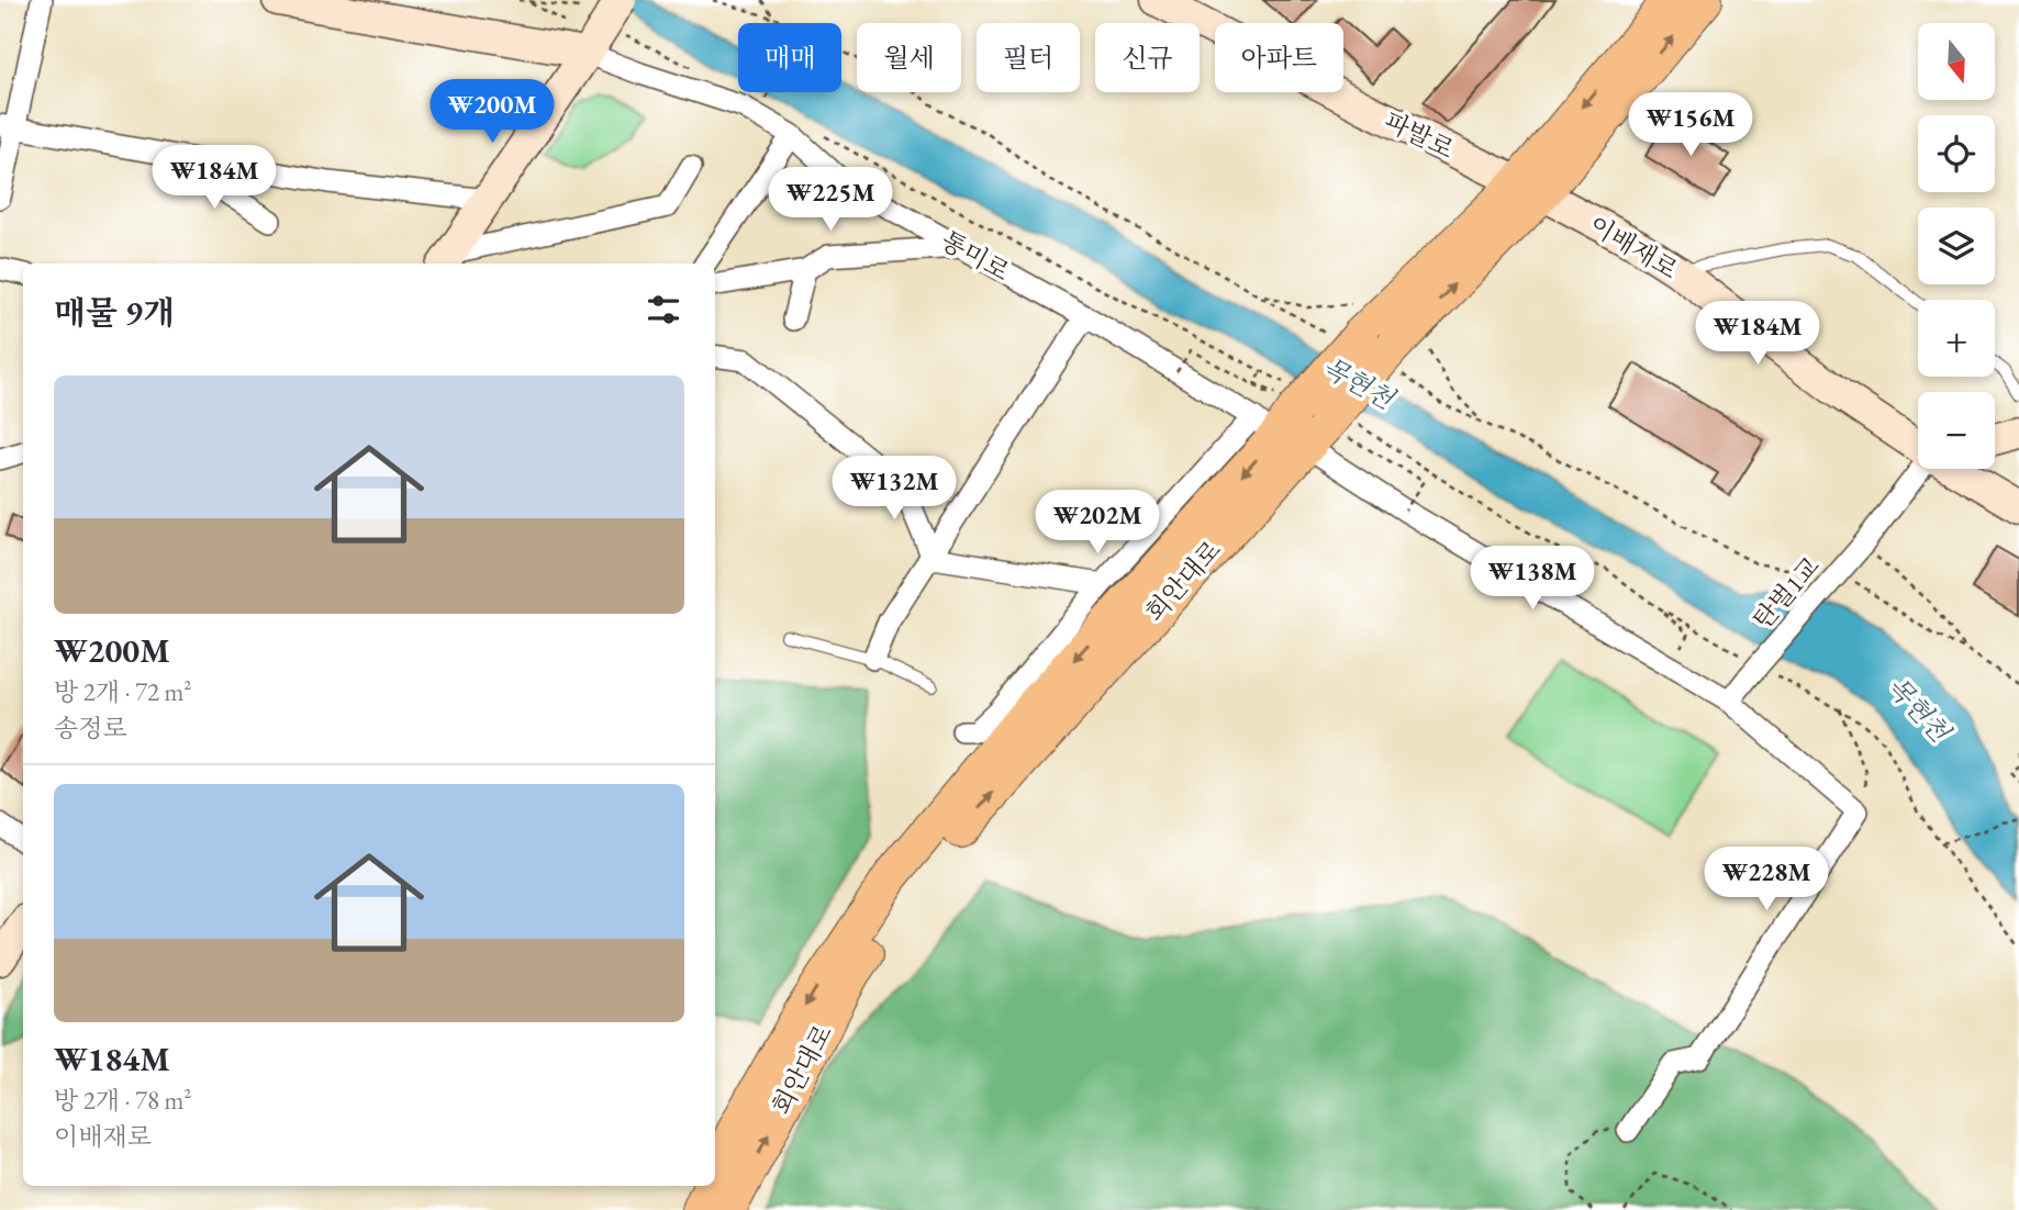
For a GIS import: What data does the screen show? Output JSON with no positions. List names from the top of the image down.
{
  "streets": {
    "main road": [
      "파발로",
      "이배재로",
      "통미로",
      "회안대로"
    ],
    "street": ["탄벌1교"]
  },
  "crossings": [
    ["파발로", "이배재로"],
    ["파발로", "회안대로"],
    ["이배재로", "회안대로"],
    ["통미로", "회안대로"],
    ["통미로", "탄벌1교"]
  ],
  "water": ["목현천"],
  "north": "bottom",
  "page": {
    "map_buttons": ["+", "−"],
    "chip": [
      "매매",
      "월세",
      "필터",
      "신규",
      "아파트"
    ],
    "price": [
      "₩200M",
      "₩156M",
      "₩184M",
      "₩225M",
      "₩184M",
      "₩132M",
      "₩202M",
      "₩138M",
      "₩228M"
    ],
    "heading": "매물 9개",
    "list": [
      {
        "name": "₩200M",
        "note": "방 2개 · 72 m² · 송정로"
      },
      {
        "name": "₩184M",
        "note": "방 2개 · 78 m² · 이배재로"
      }
    ]
  }
}
